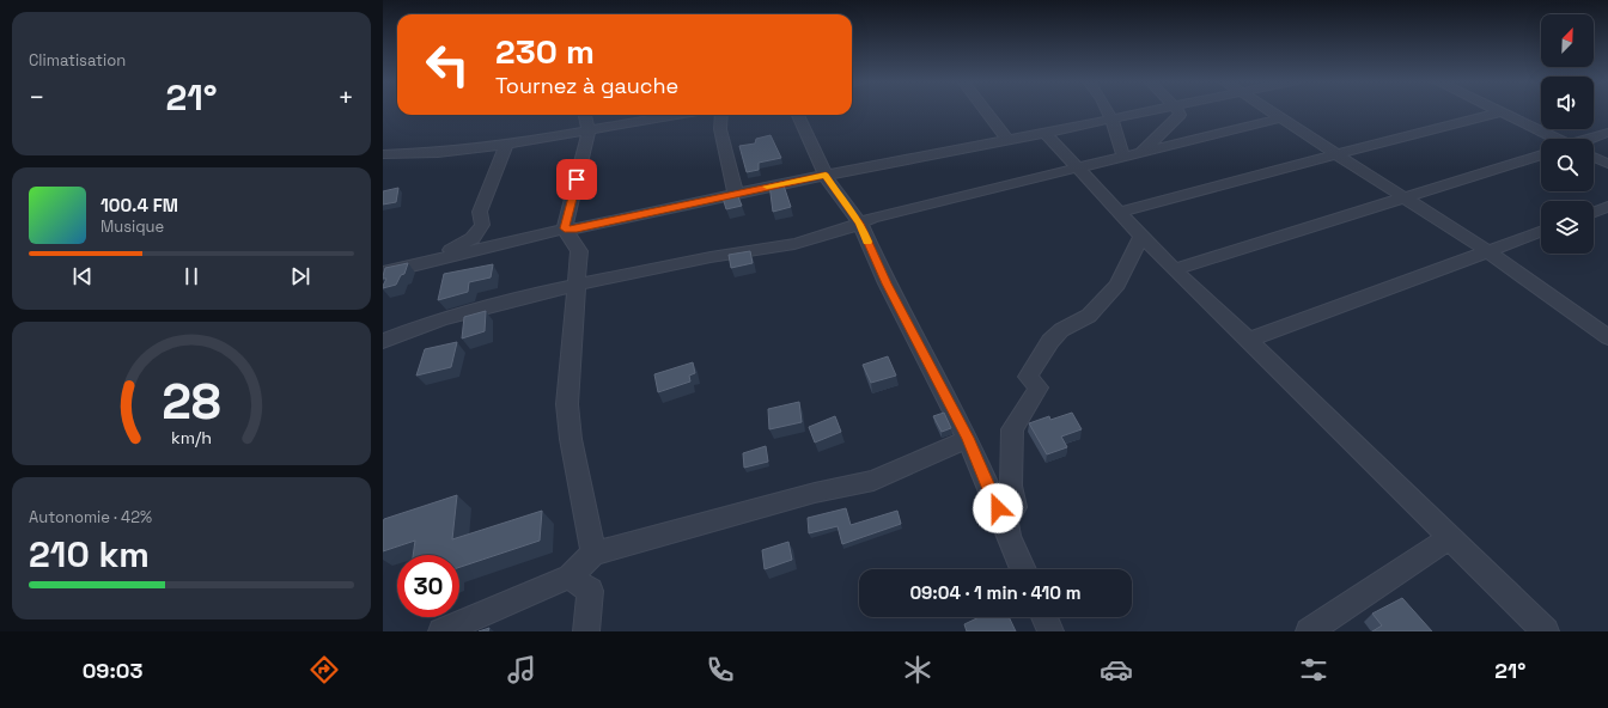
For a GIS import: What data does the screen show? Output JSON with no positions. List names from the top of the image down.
{
  "north": "top right",
  "page": {
    "tile": [
      "Climatisation",
      ["Autonomie · 42%", "210 km"]
    ],
    "turn": ["230 m", "Tournez à gauche"],
    "heat": ["−", "21°", "+"],
    "song": ["100.4 FM", "Musique"],
    "limit": "30",
    "trip": "09:04 · 1 min · 410 m",
    "tabs": ["09:03", "21°"],
    "gauge": ["28", "km/h"]
  }
}
